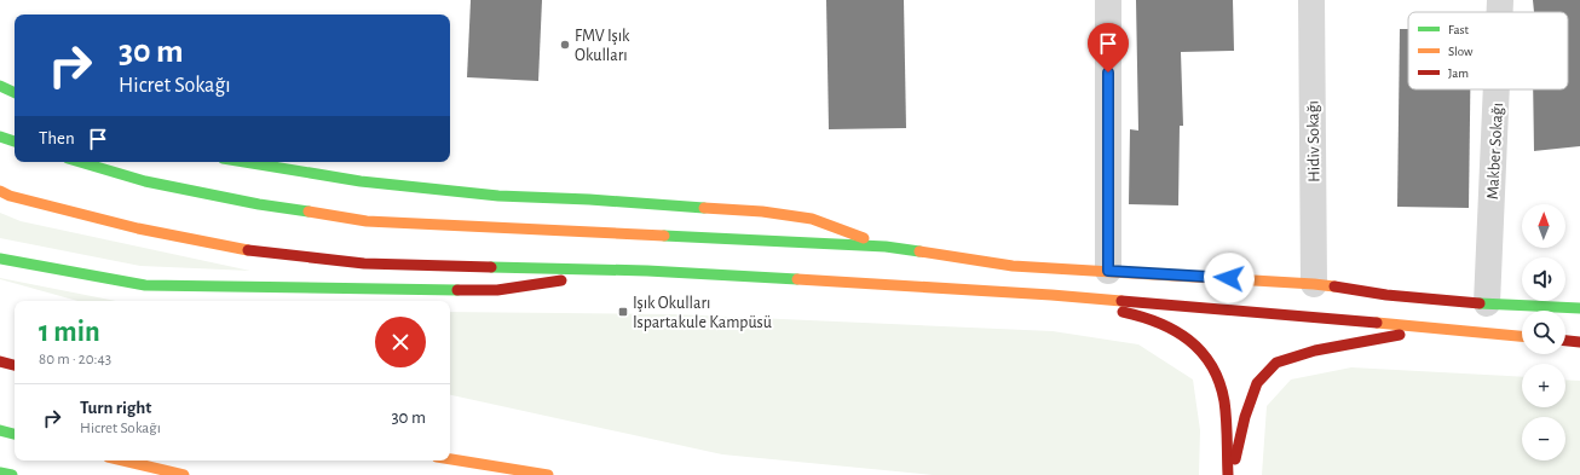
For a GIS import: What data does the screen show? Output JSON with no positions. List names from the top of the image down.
{
  "streets": {
    "street": ["Hidiv Sokağı", "Makber Sokağı"]
  },
  "places": {
    "other": ["FMV Işık Okulları"],
    "transit": ["Işık Okulları Ispartakule Kampüsü"]
  },
  "legend": ["Fast", "Slow", "Jam"],
  "north": "top",
  "page": {
    "turn": ["30 m", "Hicret Sokağı"],
    "then": "Then",
    "map_buttons": ["+", "−"],
    "heading": ["1 min", "80 m · 20:43"],
    "list": [
      {
        "name": "Turn right",
        "note": "Hicret Sokağı",
        "value": "30 m"
      }
    ]
  }
}
